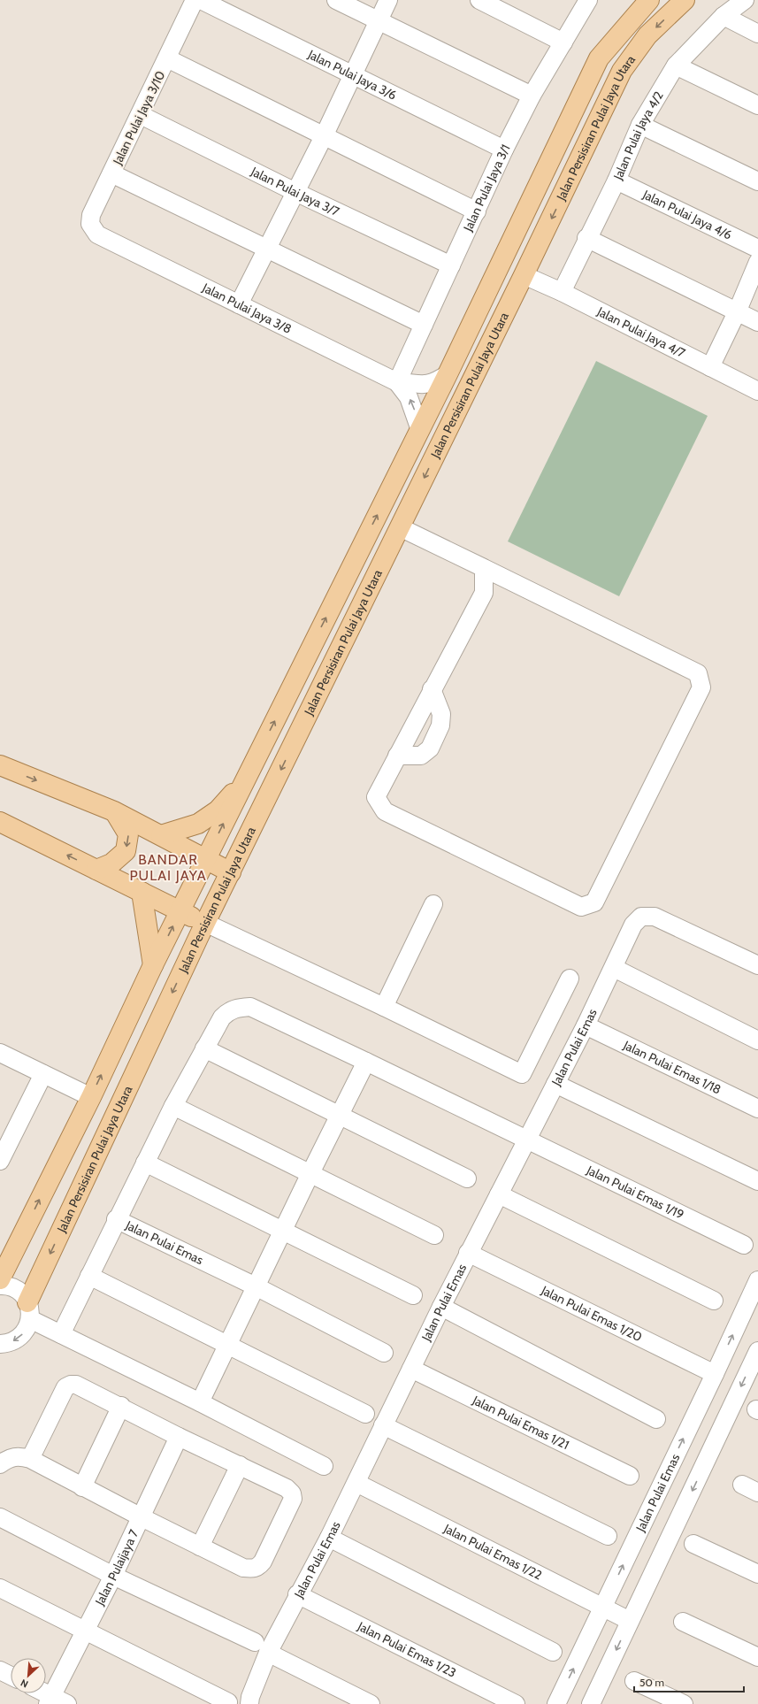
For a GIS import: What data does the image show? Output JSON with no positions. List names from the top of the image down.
{
  "streets": {
    "main road": ["Jalan Persisiran Pulai Jaya Utara"],
    "street": [
      "Jalan Pulai Jaya 3/6",
      "Jalan Pulai Jaya 3/10",
      "Jalan Pulai Jaya 4/2",
      "Jalan Pulai Jaya 3/1",
      "Jalan Pulai Jaya 3/7",
      "Jalan Pulai Jaya 4/6",
      "Jalan Pulai Jaya 3/8",
      "Jalan Pulai Jaya 4/7",
      "Jalan Pulai Emas",
      "Jalan Pulai Emas 1/18",
      "Jalan Pulai Emas 1/19",
      "Jalan Pulai Emas 1/20",
      "Jalan Pulai Emas 1/21",
      "Jalan Pulai Emas 1/22",
      "Jalan Pulaijaya 7",
      "Jalan Pulai Emas 1/23"
    ]
  },
  "crossings": [
    ["Jalan Pulai Jaya 3/6", "Jalan Pulai Jaya 3/1"],
    ["Jalan Pulai Jaya 3/10", "Jalan Pulai Jaya 3/7"],
    ["Jalan Pulai Jaya 3/10", "Jalan Pulai Jaya 3/8"],
    ["Jalan Persisiran Pulai Jaya Utara", "Jalan Pulai Jaya 4/7"],
    ["Jalan Pulai Jaya 4/2", "Jalan Pulai Jaya 4/6"],
    ["Jalan Pulai Jaya 4/2", "Jalan Pulai Jaya 4/7"],
    ["Jalan Pulai Jaya 3/1", "Jalan Pulai Jaya 3/7"],
    ["Jalan Pulai Jaya 3/1", "Jalan Pulai Jaya 3/8"],
    ["Jalan Pulai Emas", "Jalan Pulai Emas 1/18"],
    ["Jalan Pulai Emas", "Jalan Pulai Emas 1/19"],
    ["Jalan Pulai Emas", "Jalan Pulai Emas 1/20"],
    ["Jalan Pulai Emas", "Jalan Pulai Emas 1/21"],
    ["Jalan Pulai Emas", "Jalan Pulai Emas 1/22"],
    ["Jalan Pulai Emas", "Jalan Pulai Emas 1/23"]
  ],
  "districts": ["BANDAR PULAI JAYA"],
  "scale_bar": "50 m",
  "north": "bottom left"
}
